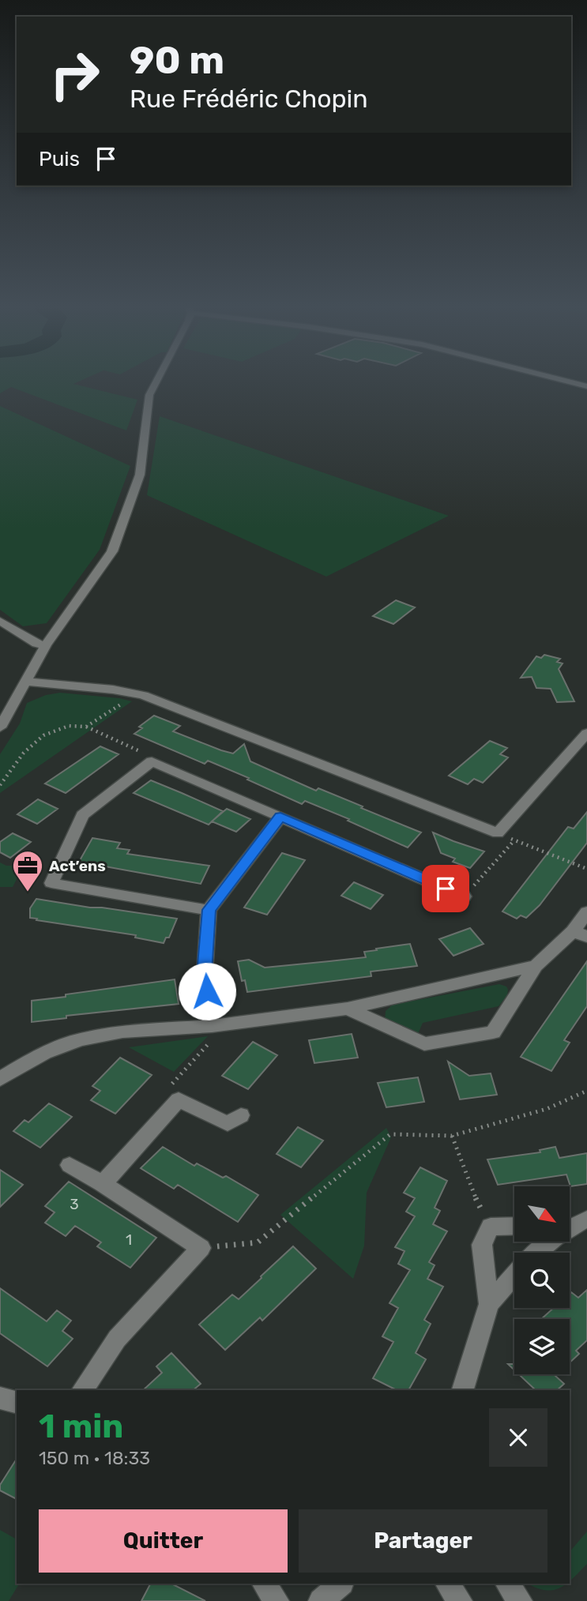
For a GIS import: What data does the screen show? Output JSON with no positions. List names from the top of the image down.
{
  "places": {
    "office": ["Act’ens"]
  },
  "house_numbers": ["3", "1"],
  "north": "bottom right",
  "page": {
    "turn": ["90 m", "Rue Frédéric Chopin"],
    "then": "Puis",
    "heading": ["1 min", "150 m · 18:33"],
    "buttons": ["Quitter", "Partager"]
  }
}
